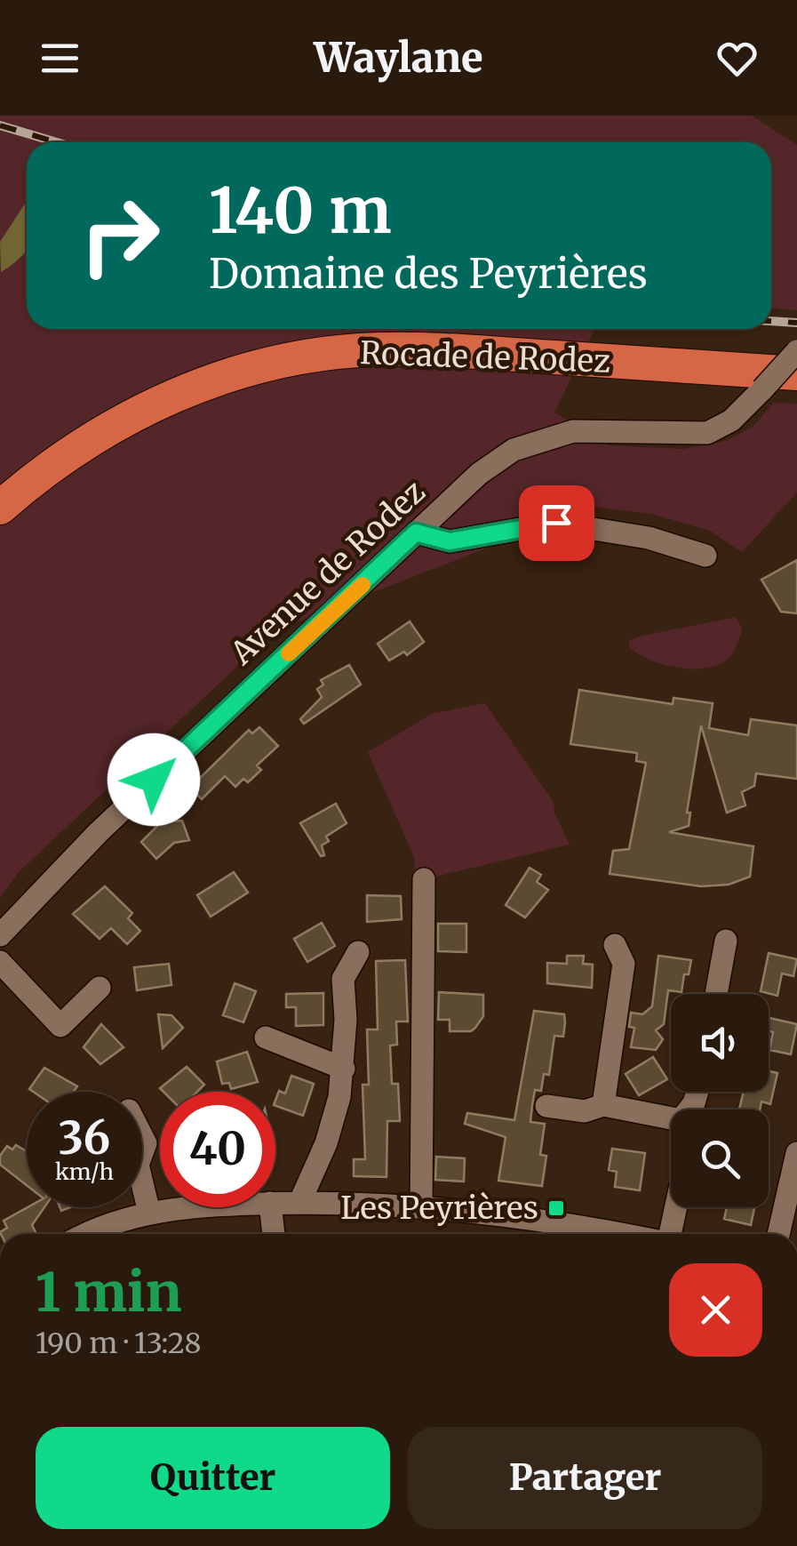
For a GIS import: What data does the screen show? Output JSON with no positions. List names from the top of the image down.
{
  "streets": {
    "highway": ["Rocade de Rodez"],
    "street": ["Avenue de Rodez"]
  },
  "crossings": [
    ["Rocade de Rodez", "Avenue de Rodez"]
  ],
  "places": {
    "transit": ["Les Peyrières"]
  },
  "page": {
    "header": "Waylane",
    "turn": ["140 m", "Domaine des Peyrières"],
    "speed": "36 km/h",
    "limit": "40",
    "heading": ["1 min", "190 m · 13:28"],
    "buttons": ["Quitter", "Partager"]
  }
}
